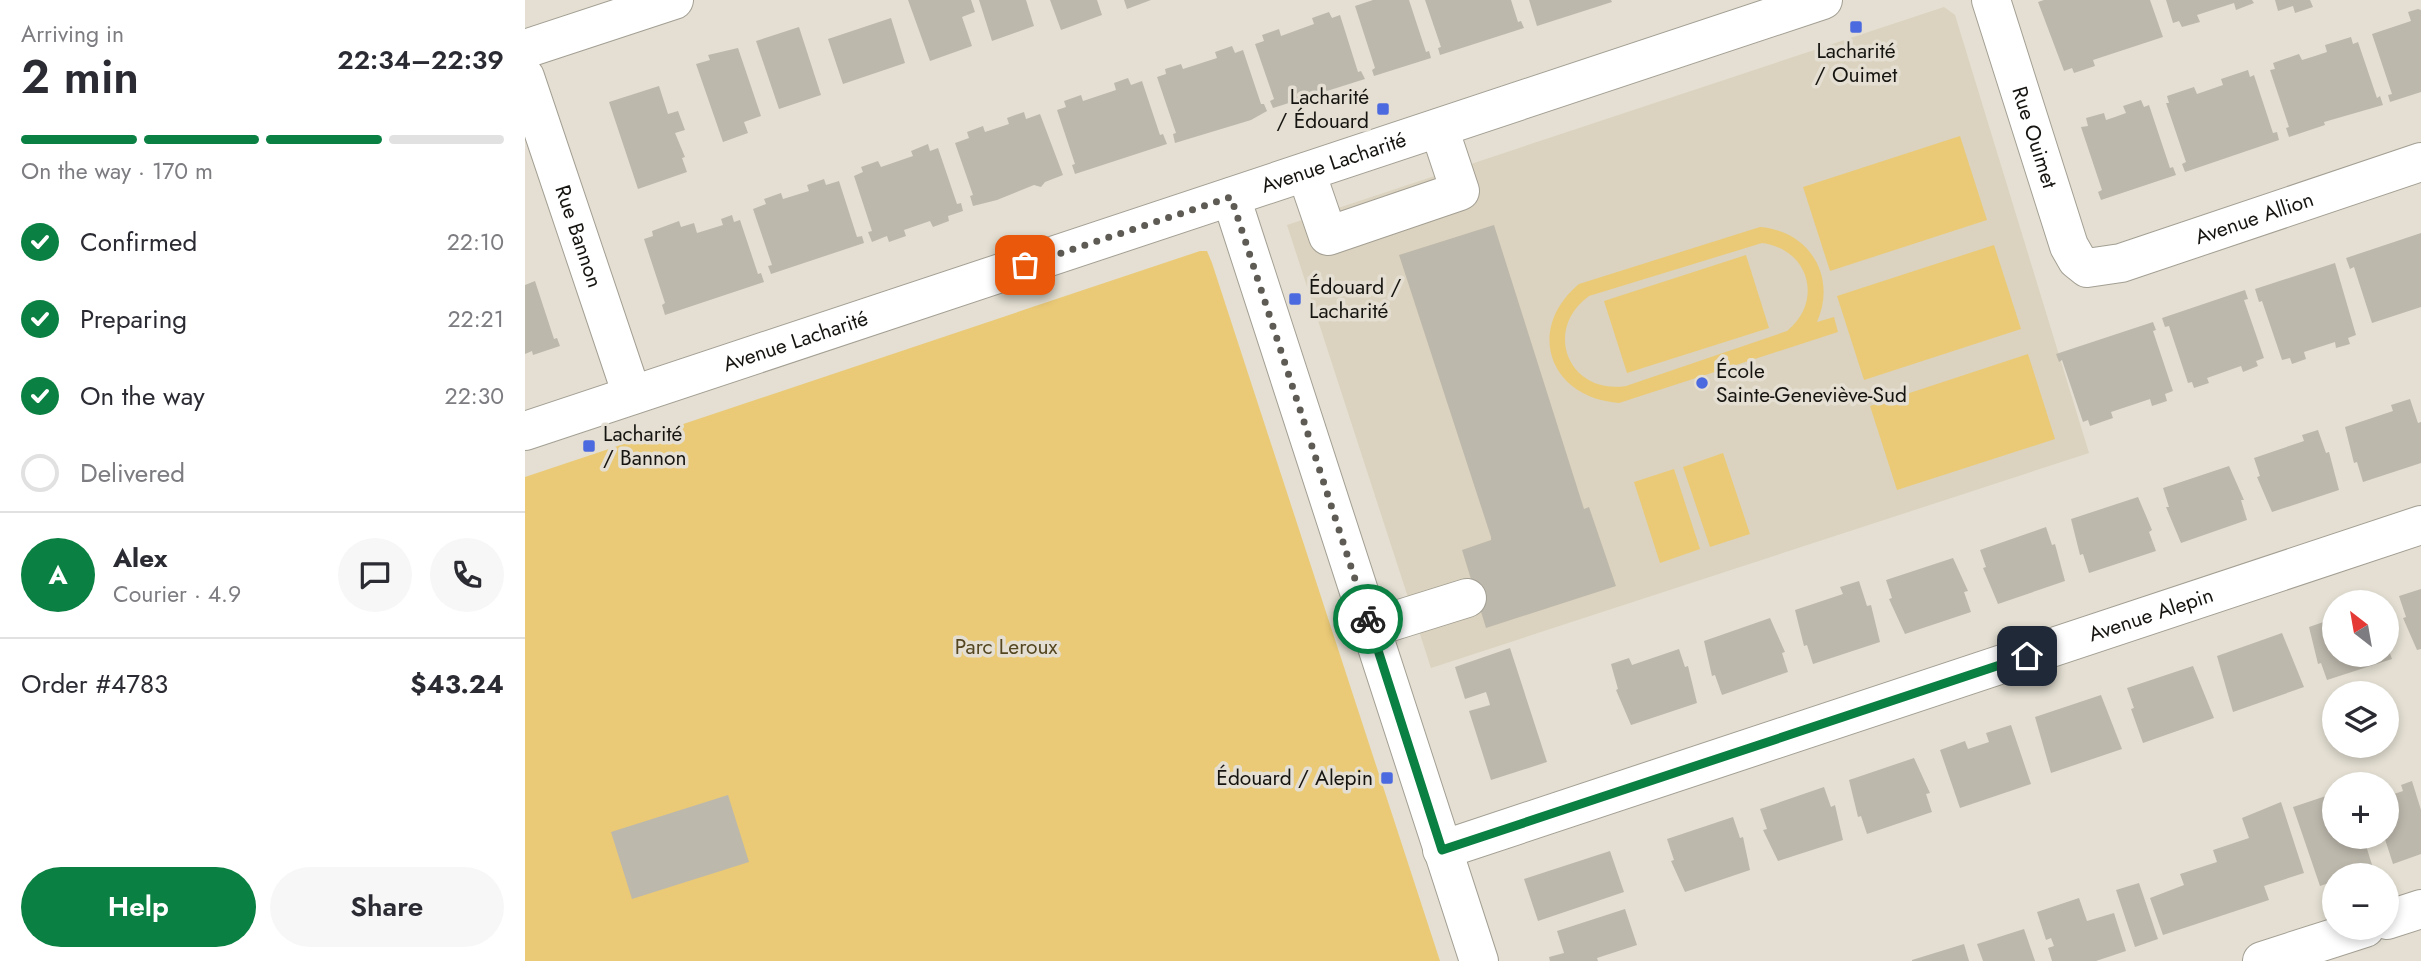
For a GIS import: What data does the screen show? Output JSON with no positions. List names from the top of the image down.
{
  "streets": {
    "street": [
      "Rue Ouimet",
      "Avenue Lacharité",
      "Avenue Allion",
      "Rue Bannon",
      "Avenue Alepin"
    ]
  },
  "crossings": [
    ["Rue Ouimet", "Avenue Allion"],
    ["Avenue Lacharité", "Rue Bannon"]
  ],
  "parks": ["Parc Leroux"],
  "places": {
    "transit": [
      "Lacharité / Ouimet",
      "Lacharité / Édouard",
      "Édouard / Lacharité",
      "Lacharité / Bannon",
      "Édouard / Alepin"
    ],
    "other": ["École Sainte-Geneviève-Sud"]
  },
  "north": "top left",
  "page": {
    "heading": ["2 min", "Arriving in", "22:34–22:39"],
    "panel": [
      "Alex",
      "Courier · 4.9",
      "Order #4783",
      "$43.24"
    ],
    "bar": "On the way · 170 m",
    "list": [
      ["Confirmed", "22:10"],
      ["Preparing", "22:21"],
      ["On the way", "22:30"],
      "Delivered"
    ],
    "round": "A",
    "map_buttons": ["+", "−"],
    "buttons": ["Help", "Share"]
  }
}
